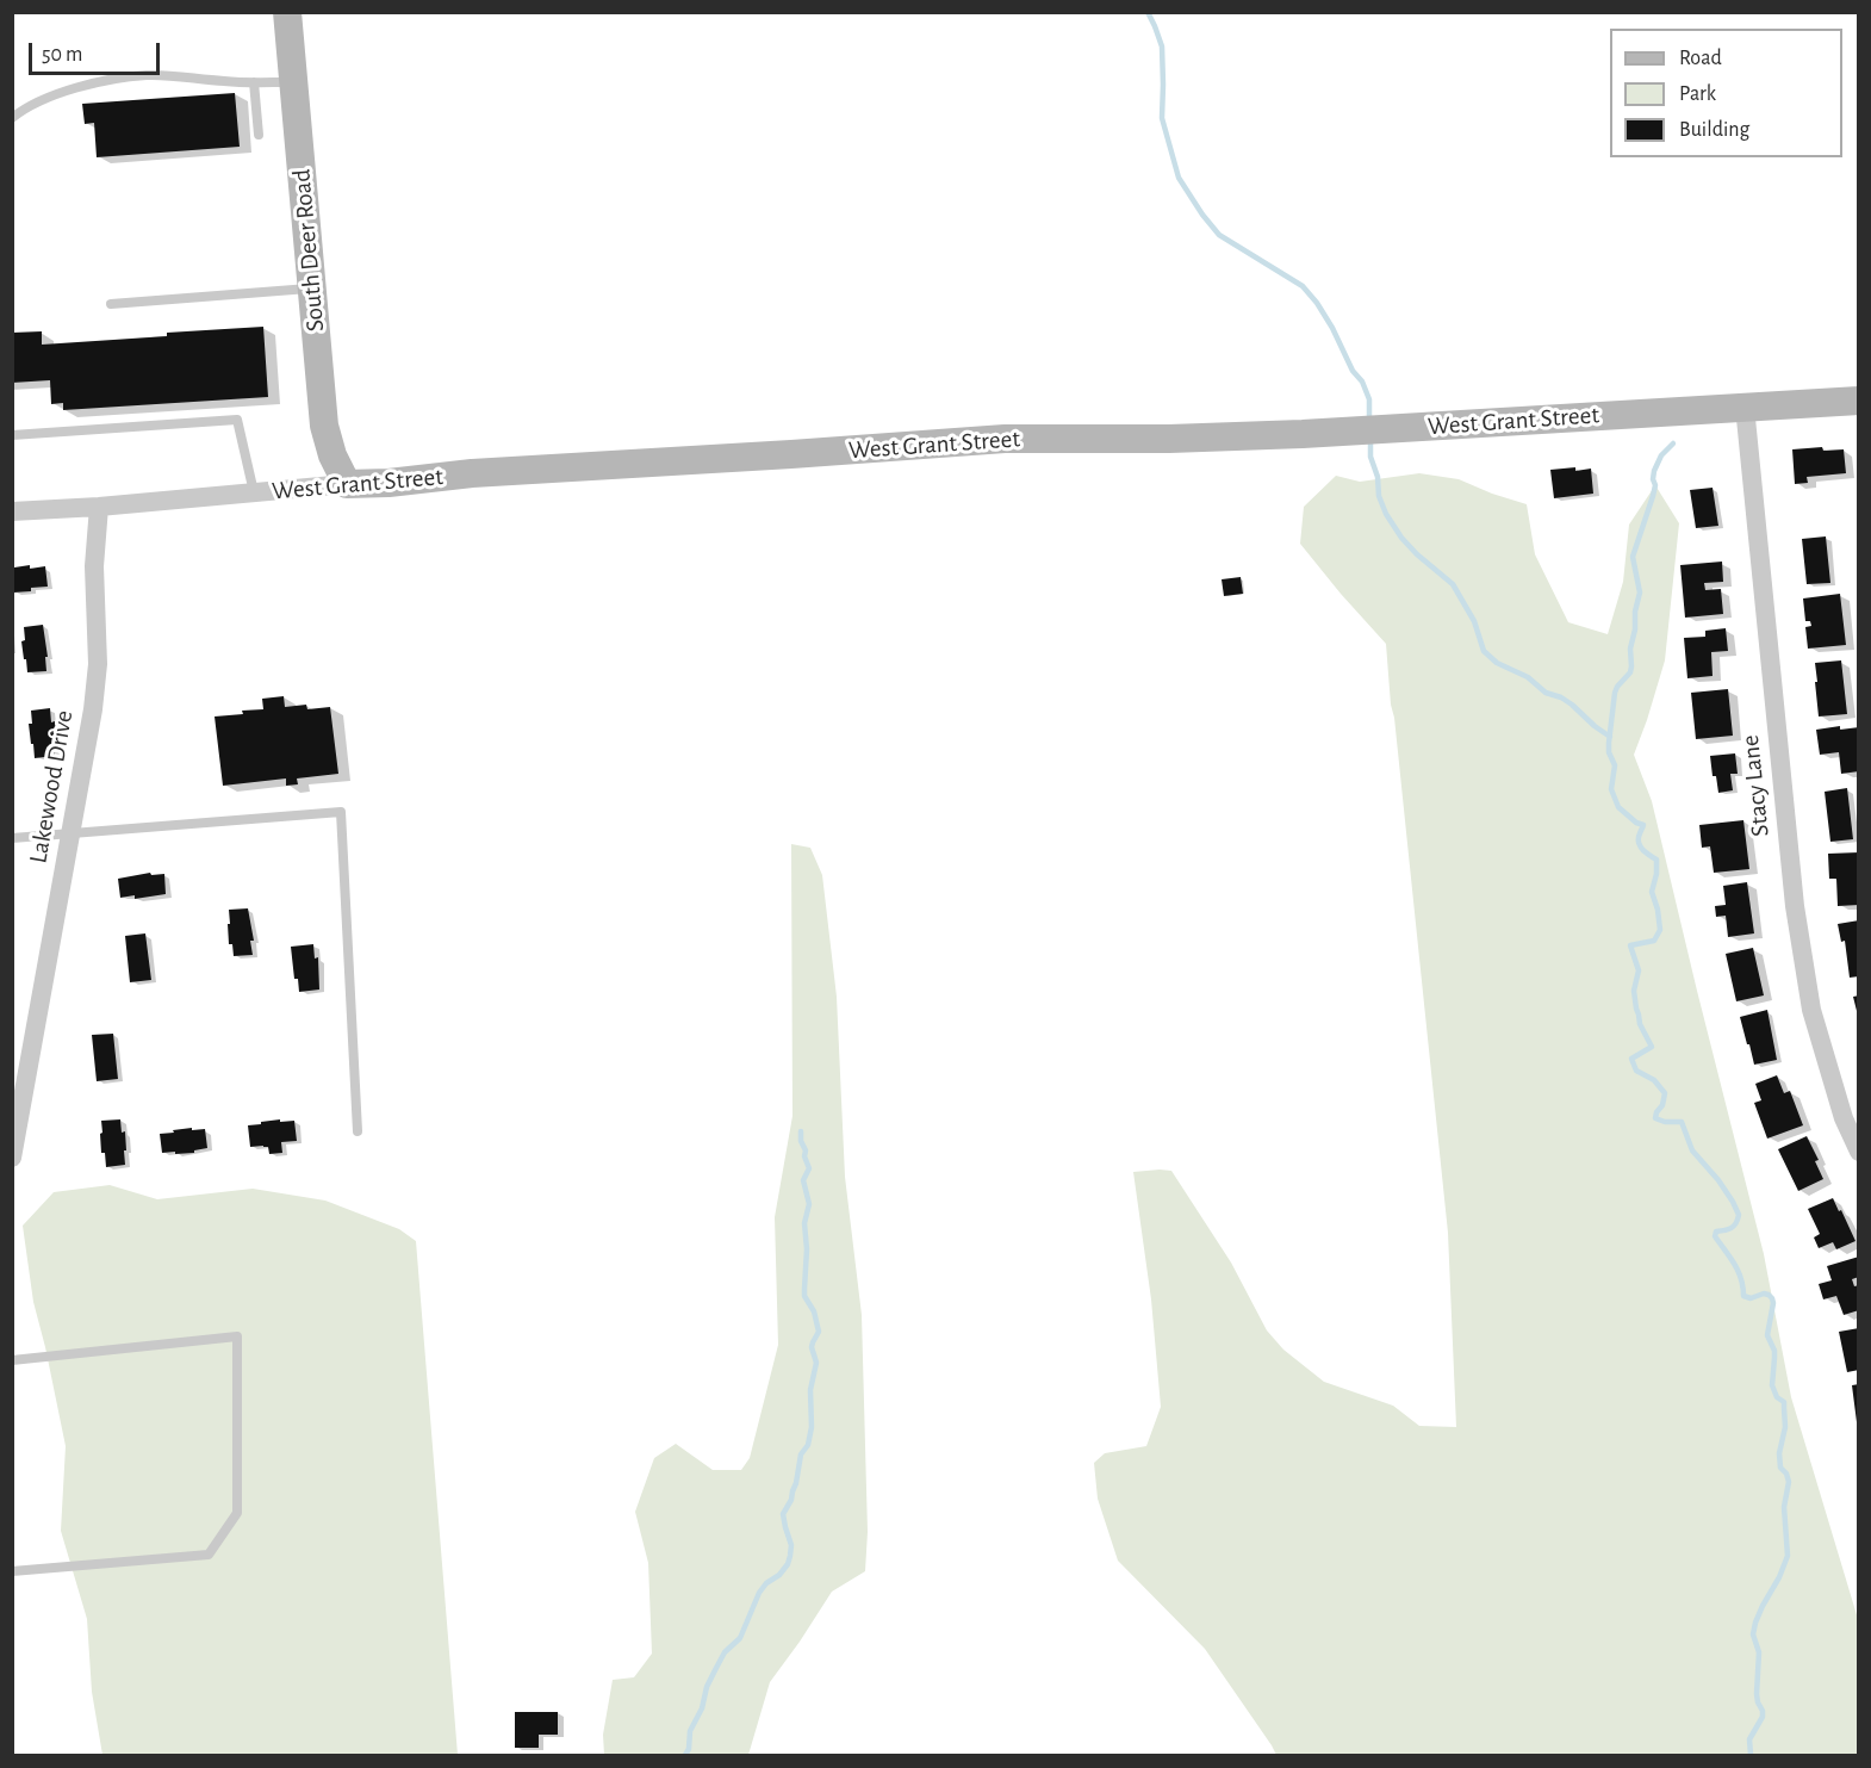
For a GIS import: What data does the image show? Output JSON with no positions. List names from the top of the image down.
{
  "streets": {
    "main road": ["South Deer Road", "West Grant Street"],
    "street": ["Stacy Lane", "Lakewood Drive"]
  },
  "crossings": [
    ["South Deer Road", "West Grant Street"],
    ["West Grant Street", "Stacy Lane"],
    ["West Grant Street", "Lakewood Drive"]
  ],
  "legend": ["Road", "Park", "Building"],
  "scale_bar": "50 m"
}
